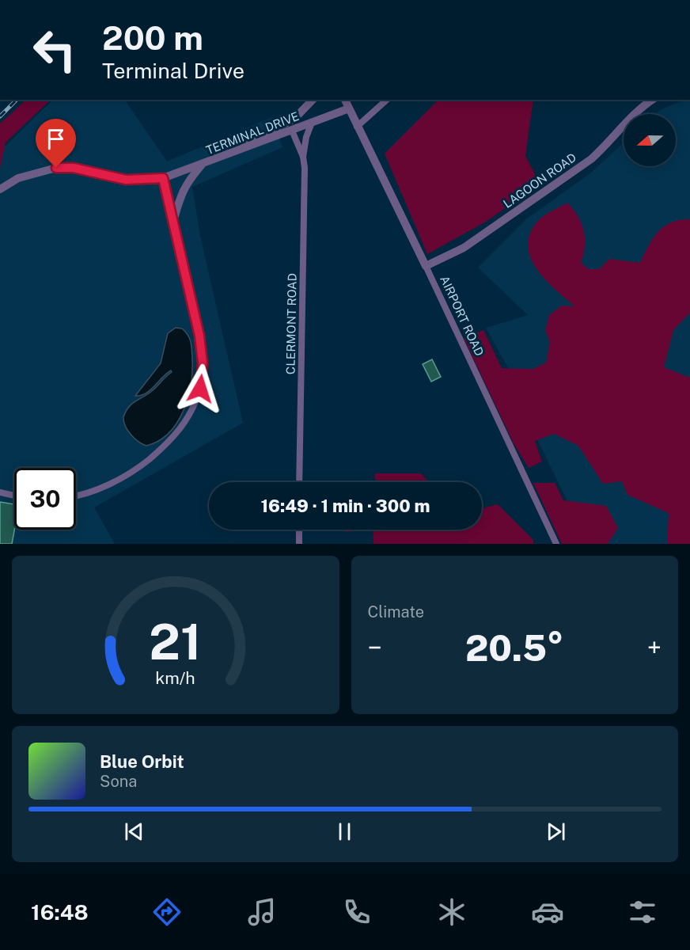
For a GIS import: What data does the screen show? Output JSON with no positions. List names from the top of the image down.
{
  "streets": {
    "street": [
      "TERMINAL DRIVE",
      "LAGOON ROAD",
      "AIRPORT ROAD",
      "CLERMONT ROAD"
    ]
  },
  "crossings": [
    ["TERMINAL DRIVE", "AIRPORT ROAD"],
    ["TERMINAL DRIVE", "CLERMONT ROAD"],
    ["LAGOON ROAD", "AIRPORT ROAD"]
  ],
  "north": "left",
  "page": {
    "turn": ["200 m", "Terminal Drive"],
    "limit": "30",
    "trip": "16:49 · 1 min · 300 m",
    "tile": "Climate",
    "heat": ["−", "20.5°", "+"],
    "song": ["Blue Orbit", "Sona"],
    "tabs": "16:48",
    "gauge": ["21", "km/h"]
  }
}
